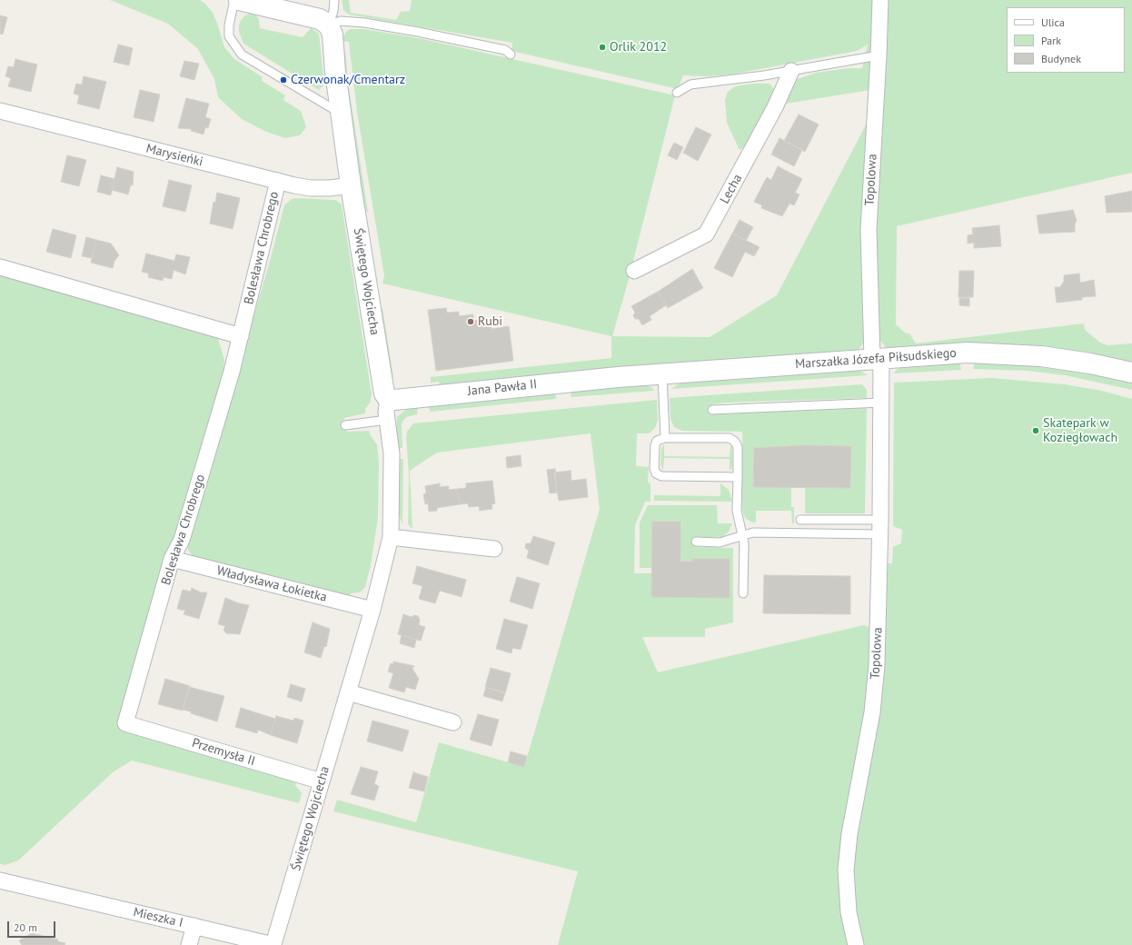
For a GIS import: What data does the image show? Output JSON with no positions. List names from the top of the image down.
{
  "streets": {
    "street": [
      "Marysieńki",
      "Topolowa",
      "Lecha",
      "Bolesława Chrobrego",
      "Świętego Wojciecha",
      "Marszałka Józefa Piłsudskiego",
      "Jana Pawła II",
      "Władysława Łokietka",
      "Przemysła II",
      "Mieszka I"
    ]
  },
  "crossings": [
    ["Marysieńki", "Bolesława Chrobrego"],
    ["Marysieńki", "Świętego Wojciecha"],
    ["Topolowa", "Marszałka Józefa Piłsudskiego"],
    ["Bolesława Chrobrego", "Władysława Łokietka"],
    ["Bolesława Chrobrego", "Przemysła II"],
    ["Świętego Wojciecha", "Jana Pawła II"],
    ["Świętego Wojciecha", "Władysława Łokietka"],
    ["Świętego Wojciecha", "Przemysła II"],
    ["Świętego Wojciecha", "Mieszka I"],
    ["Marszałka Józefa Piłsudskiego", "Jana Pawła II"]
  ],
  "places": [
    "Orlik 2012",
    "Czerwonak/Cmentarz",
    "Rubi",
    "Skatepark w Koziegłowach"
  ],
  "legend": ["Ulica", "Park", "Budynek"],
  "scale_bar": "20 m"
}
